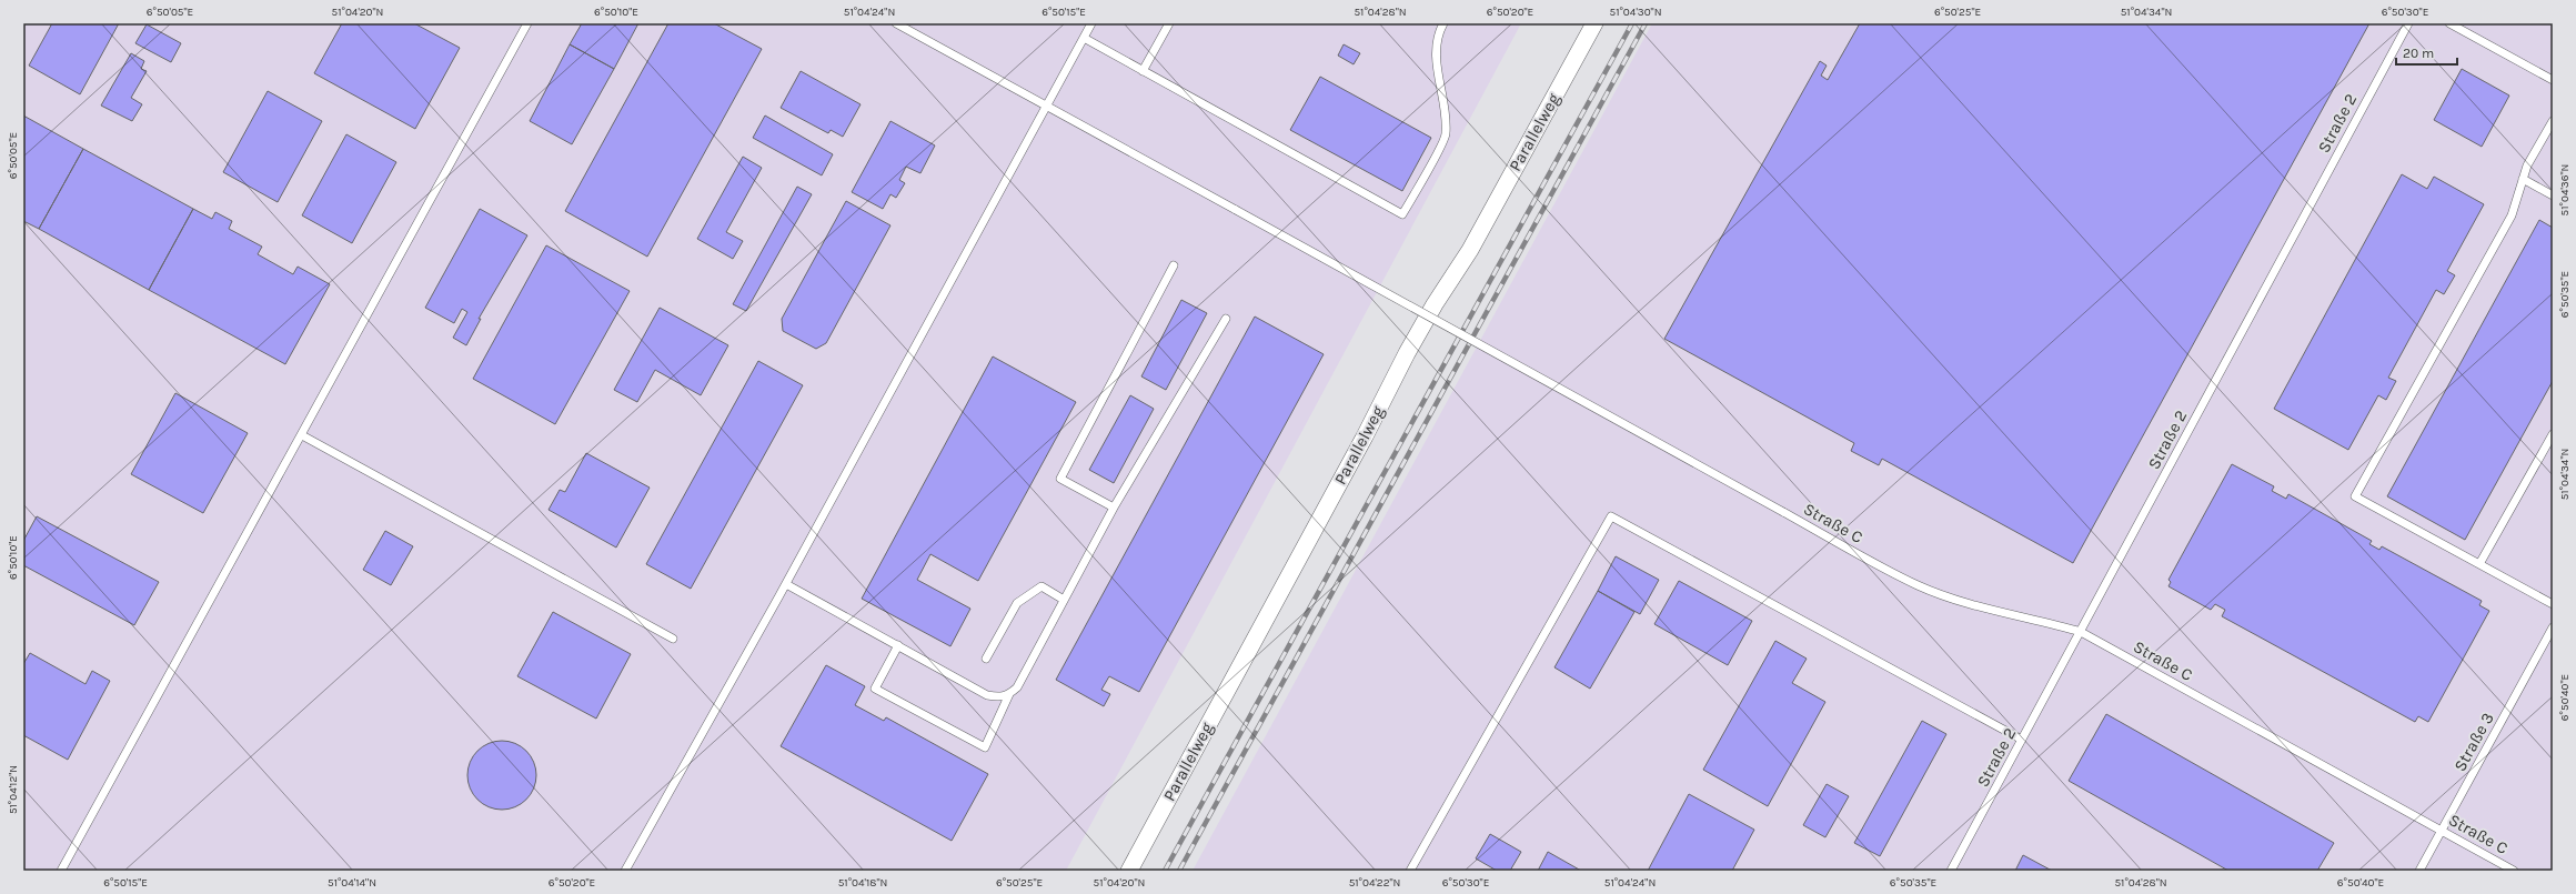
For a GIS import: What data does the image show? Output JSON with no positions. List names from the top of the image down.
{
  "streets": {
    "street": ["Parallelweg"],
    "lane": ["Straße 2", "Straße C", "Straße 3"]
  },
  "crossings": [
    ["Straße 2", "Straße C"],
    ["Straße C", "Straße 3"]
  ],
  "scale_bar": "20 m",
  "coordinates": [
    "6°50'05\"E",
    "51°04'20\"N",
    "6°50'10\"E",
    "51°04'24\"N",
    "6°50'15\"E",
    "51°04'28\"N",
    "6°50'20\"E",
    "51°04'30\"N",
    "6°50'25\"E",
    "51°04'34\"N",
    "6°50'30\"E",
    "51°04'36\"N",
    "6°50'35\"E",
    "6°50'40\"E",
    "51°04'12\"N",
    "51°04'14\"N",
    "51°04'18\"N",
    "51°04'22\"N"
  ]
}
